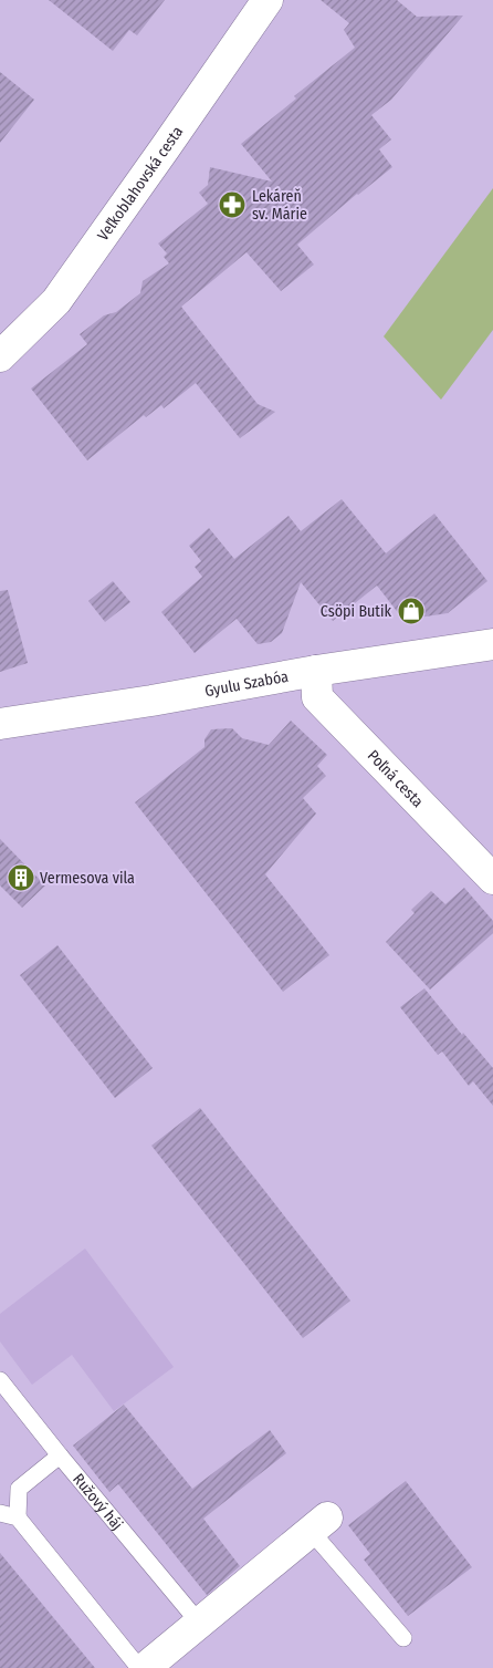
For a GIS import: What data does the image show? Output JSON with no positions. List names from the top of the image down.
{
  "streets": {
    "street": ["Veľkoblahovská cesta", "Gyulu Szabóa", "Poľná cesta"],
    "lane": ["Ružový háj"]
  },
  "crossings": [
    ["Gyulu Szabóa", "Poľná cesta"]
  ],
  "places": {
    "pharmacy": ["Lekáreň sv. Márie"],
    "shop": ["Csöpi Butik"],
    "building": ["Vermesova vila"]
  }
}
